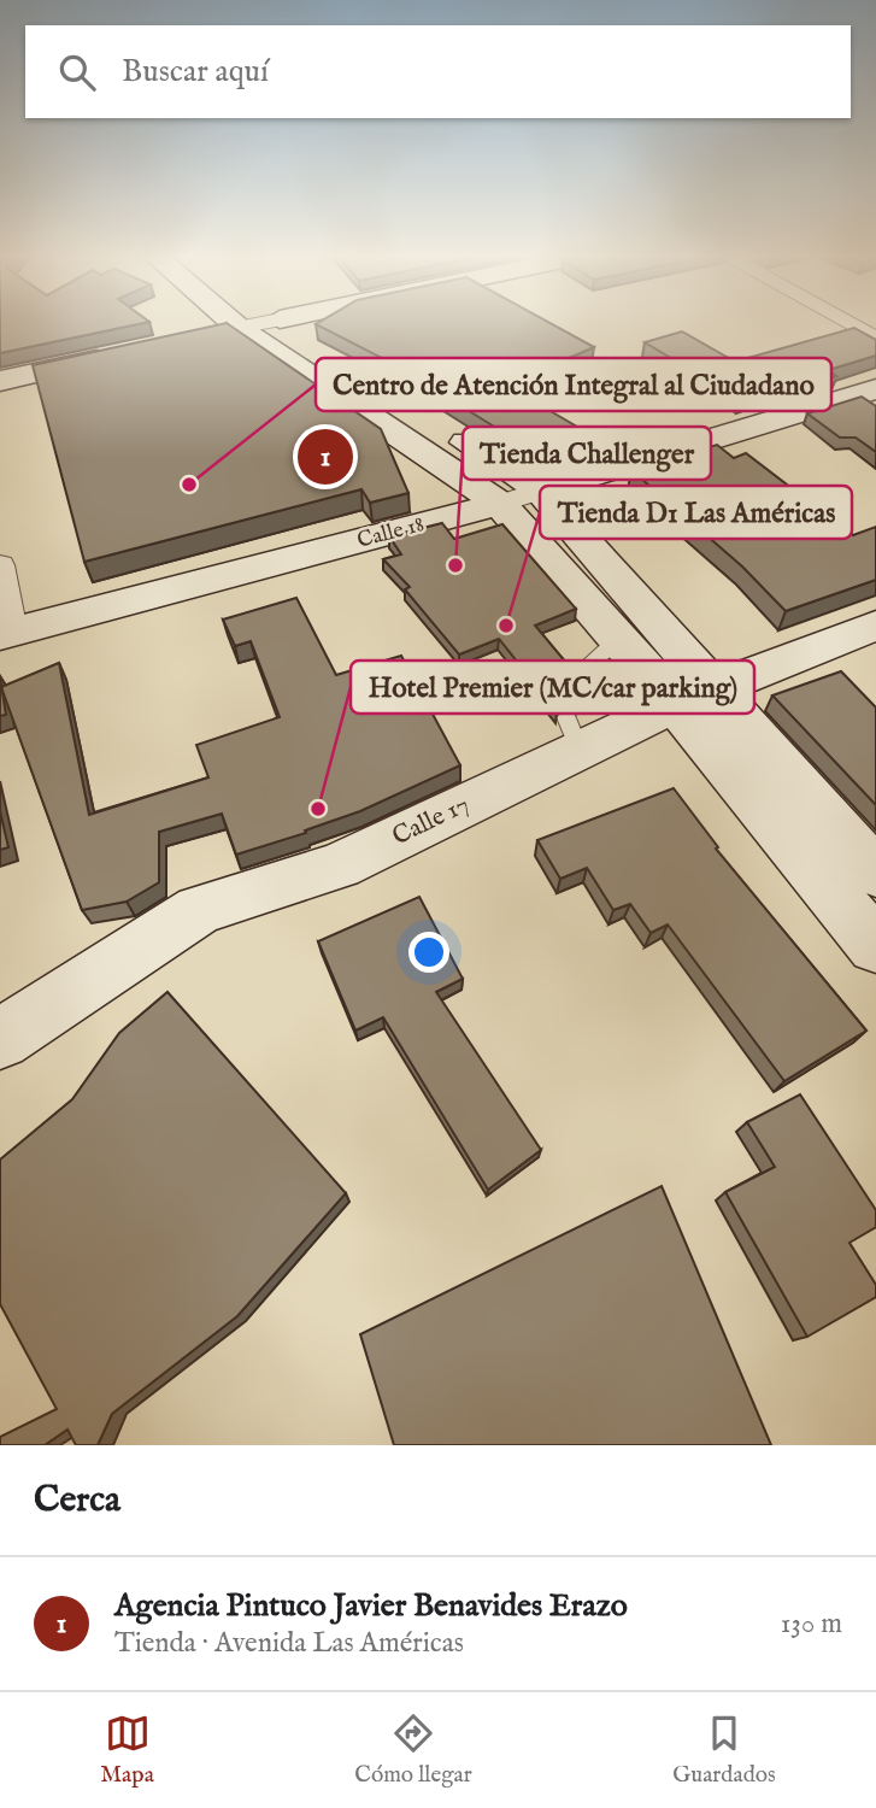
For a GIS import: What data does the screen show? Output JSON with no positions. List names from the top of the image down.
{
  "streets": {
    "main road": ["Calle 18", "Calle 17"]
  },
  "places": [
    "Centro de Atención Integral al Ciudadano",
    "Tienda Challenger",
    "Tienda D1 Las Américas",
    "Hotel Premier (MC/car parking)"
  ],
  "page": {
    "search": "Buscar aquí",
    "pins": "1",
    "heading": "Cerca",
    "list": [
      {
        "mark": "1",
        "name": "Agencia Pintuco Javier Benavides Erazo",
        "note": "Tienda · Avenida Las Américas",
        "value": "130 m"
      }
    ],
    "nav": ["Mapa", "Cómo llegar", "Guardados"]
  }
}
